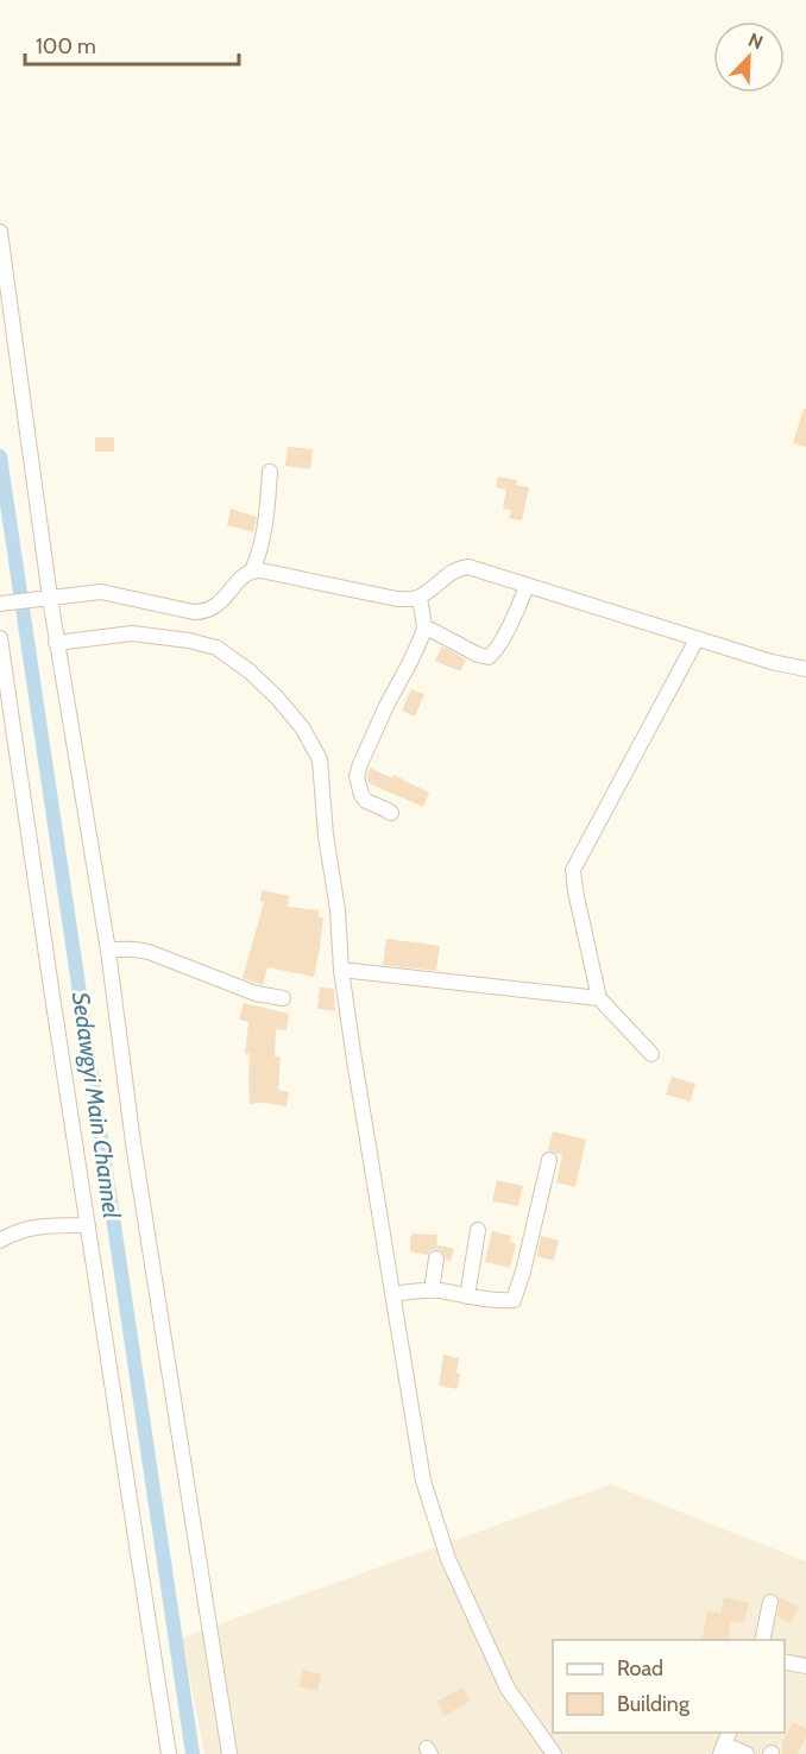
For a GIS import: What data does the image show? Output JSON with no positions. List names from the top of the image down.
{
  "water": ["Sedawgyi Main Channel"],
  "legend": ["Road", "Building"],
  "scale_bar": "100 m",
  "north": "top right"
}
